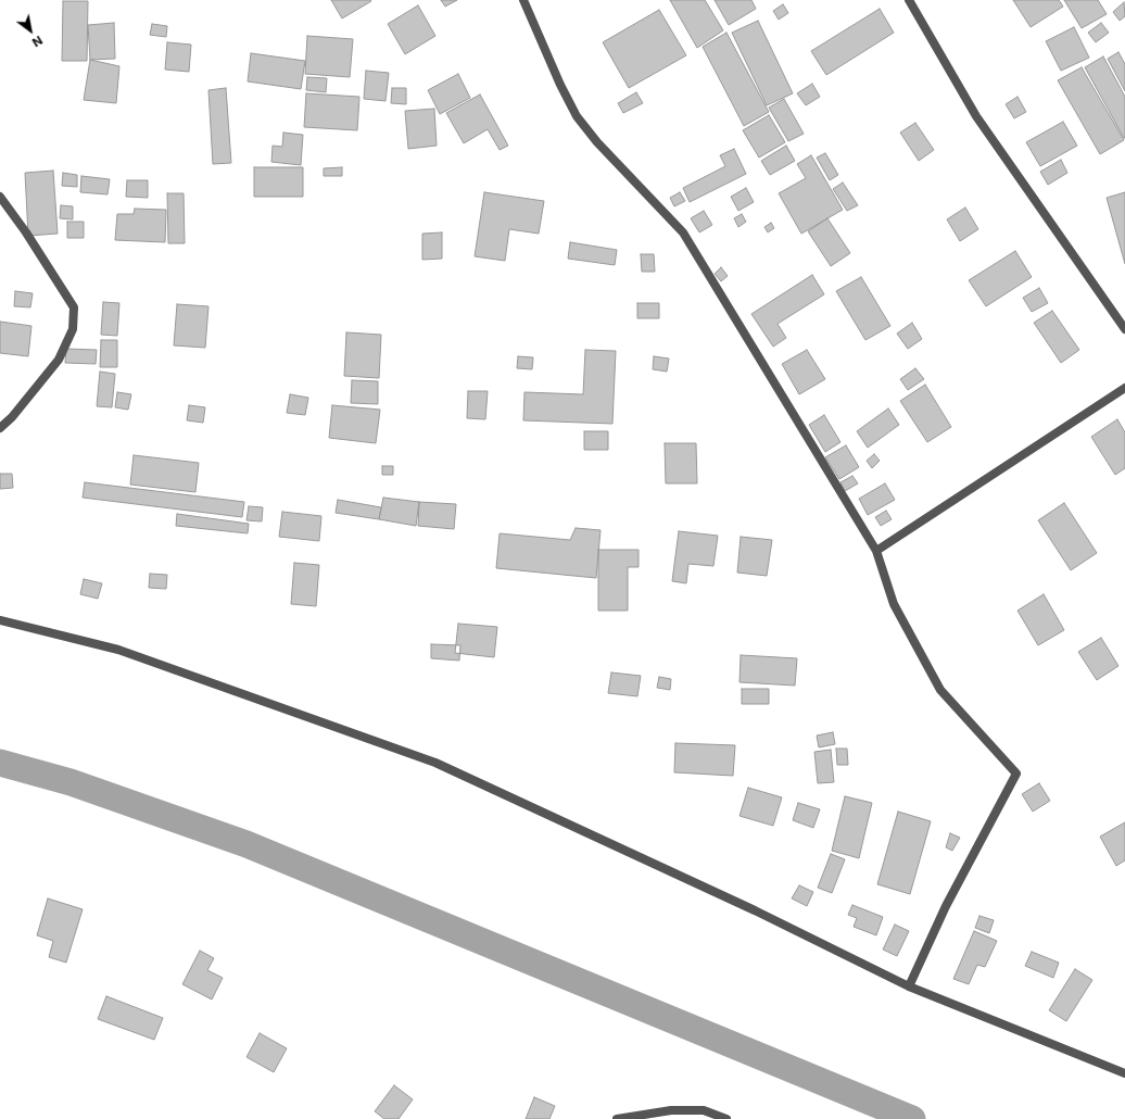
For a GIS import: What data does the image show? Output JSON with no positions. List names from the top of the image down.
{
  "north": "bottom right"
}
